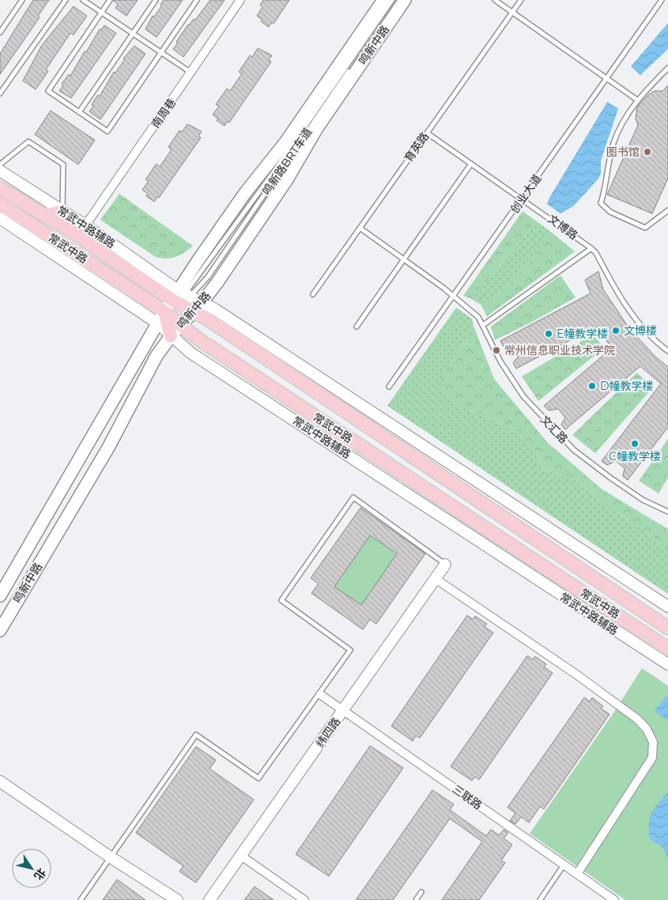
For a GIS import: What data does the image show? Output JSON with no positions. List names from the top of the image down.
{
  "streets": {
    "main road": ["鸣新中路", "常武中路"],
    "street": [
      "南周巷",
      "常武中路辅路",
      "纬四路",
      "三联路"
    ],
    "lane": [
      "育英路",
      "鸣新路BRT车道",
      "创业大道",
      "文博路",
      "文汇路"
    ]
  },
  "crossings": [
    ["鸣新中路", "鸣新路BRT车道"],
    ["鸣新中路", "常武中路辅路"],
    ["鸣新中路", "常武中路"],
    ["南周巷", "常武中路辅路"],
    ["育英路", "文博路"],
    ["育英路", "文汇路"],
    ["鸣新路BRT车道", "常武中路辅路"],
    ["鸣新路BRT车道", "常武中路"],
    ["创业大道", "文博路"],
    ["创业大道", "文汇路"],
    ["常武中路辅路", "常武中路"],
    ["纬四路", "三联路"]
  ],
  "places": [
    "图书馆",
    "文博楼",
    "E幢教学楼",
    "常州信息职业技术学院",
    "D幢教学楼",
    "C幢教学楼"
  ],
  "north": "bottom right"
}
